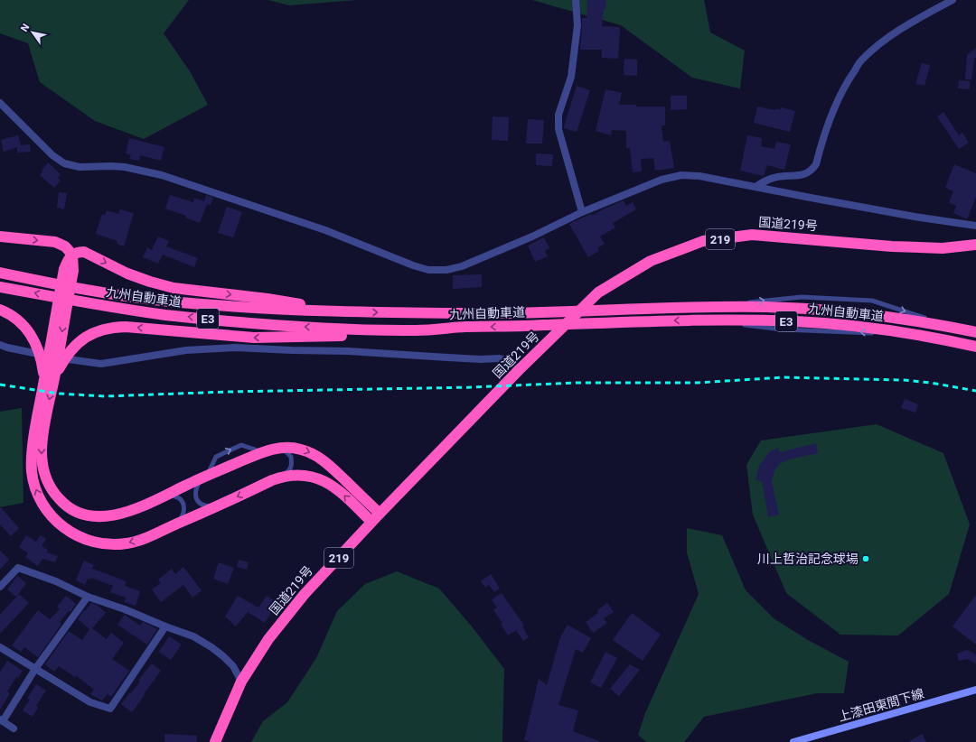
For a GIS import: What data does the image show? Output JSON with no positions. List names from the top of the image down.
{
  "streets": {
    "highway": [
      "国道219号",
      "219",
      "九州自動車道",
      "E3"
    ],
    "main road": ["上漆田東間下線"]
  },
  "places": ["川上哲治記念球場"],
  "north": "top left"
}
